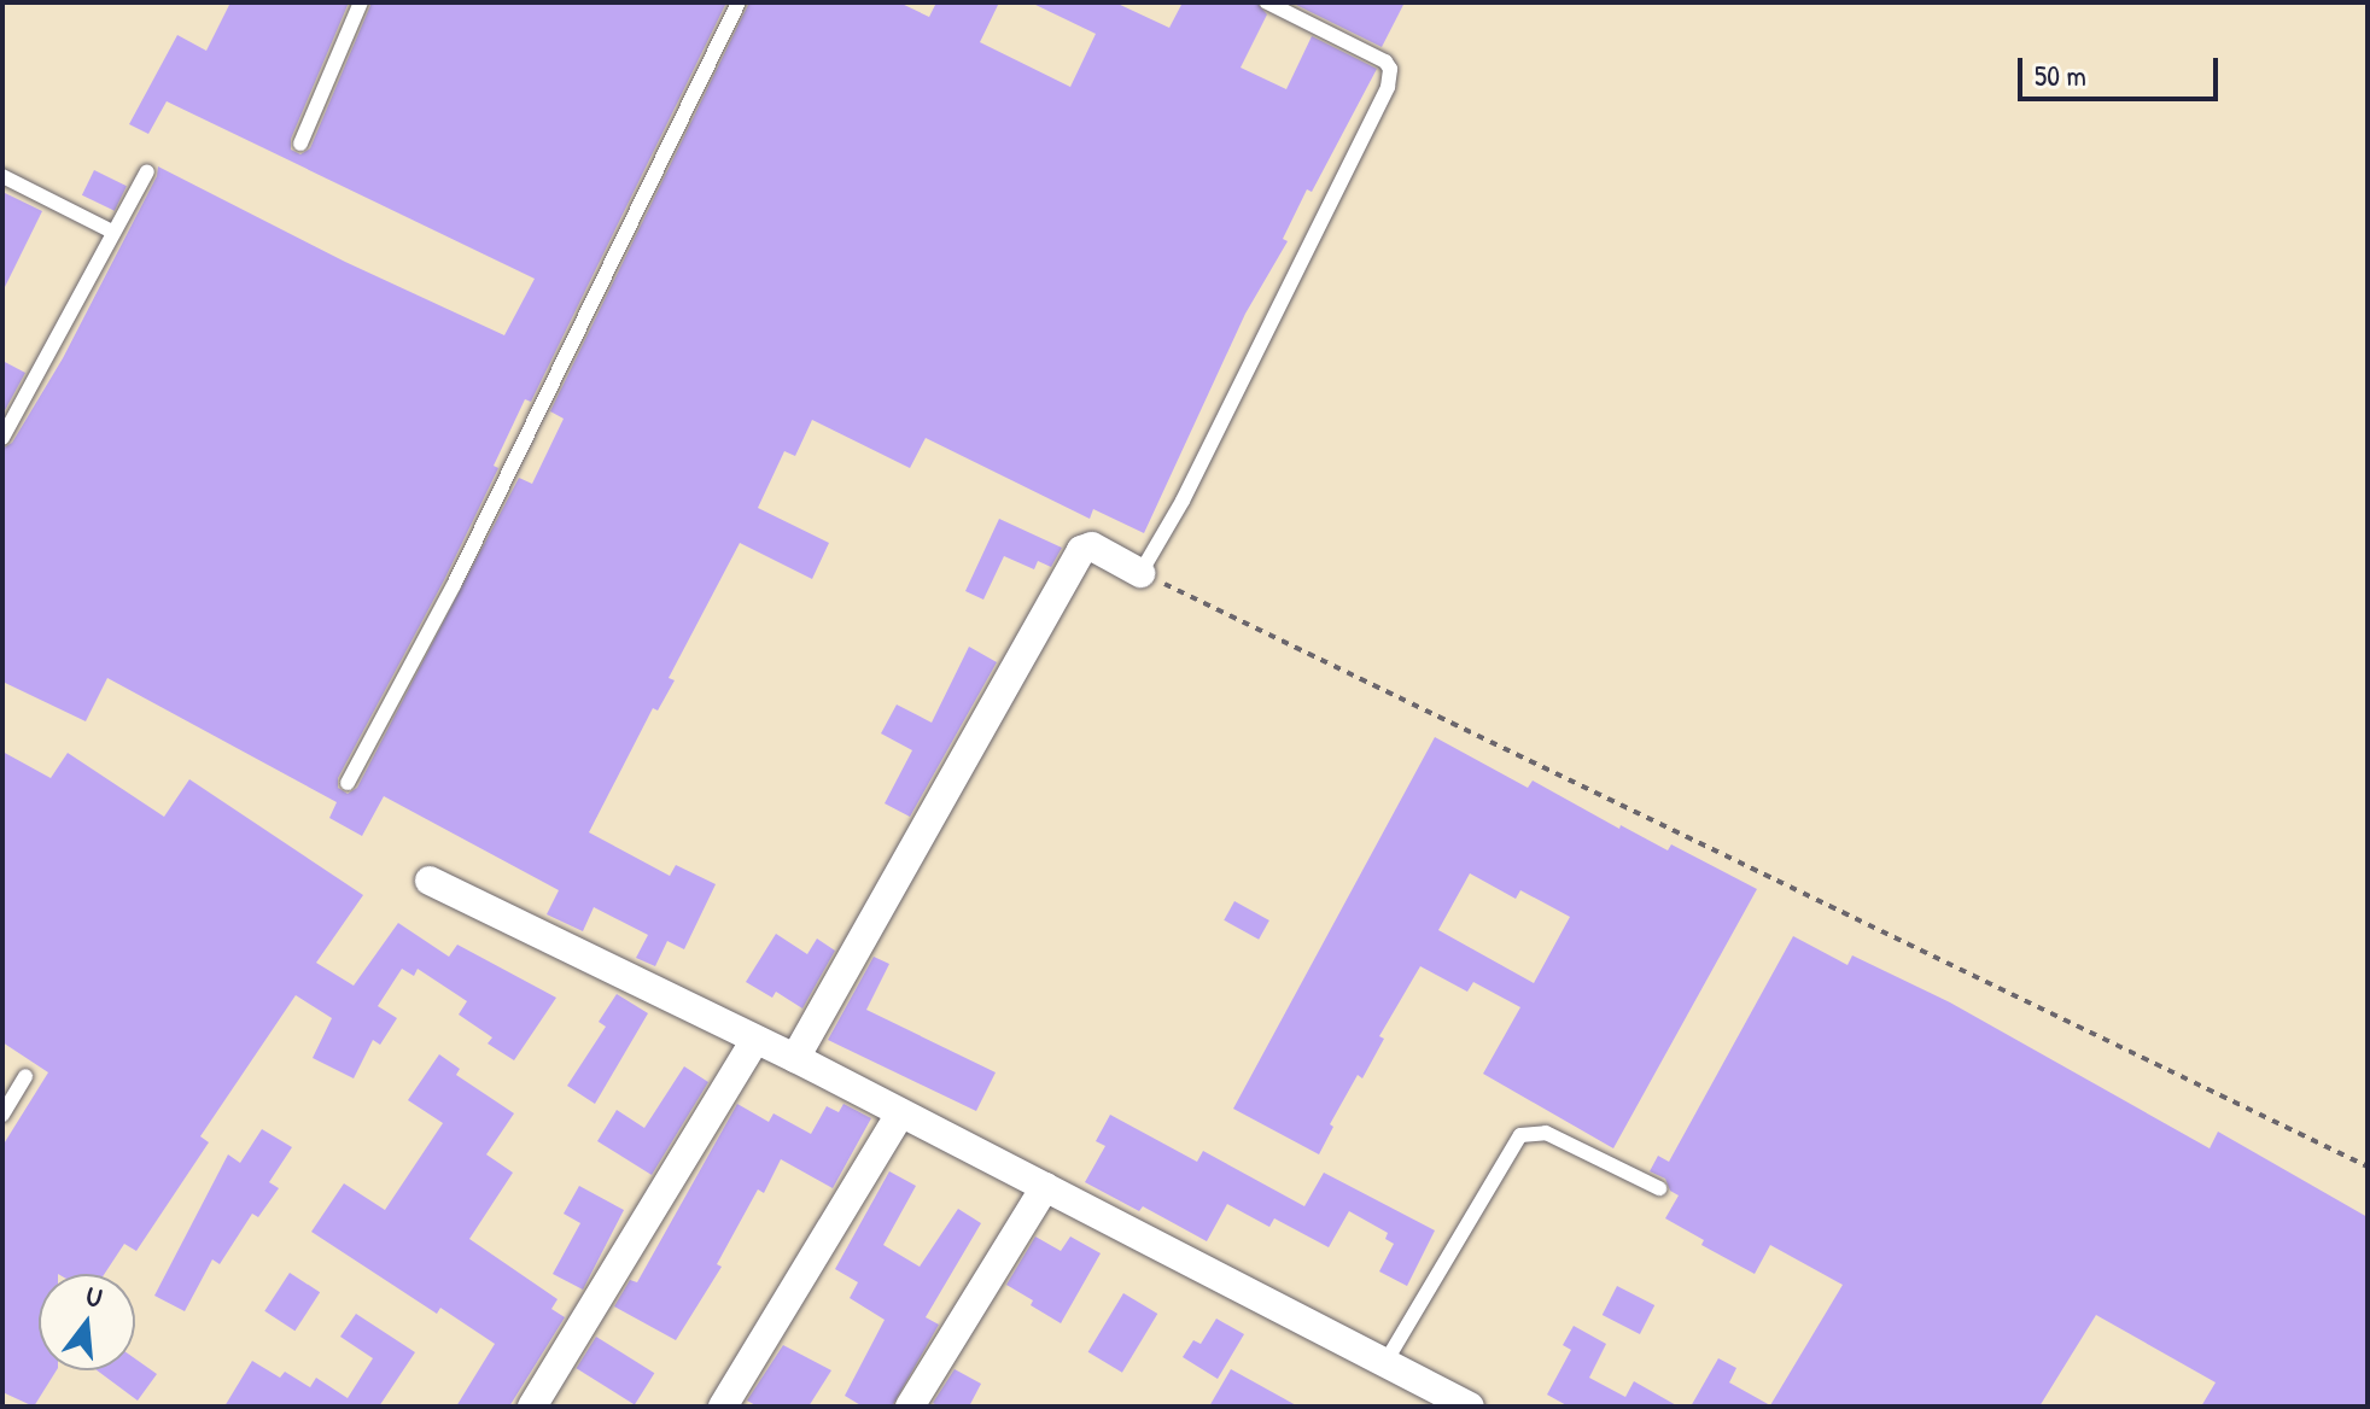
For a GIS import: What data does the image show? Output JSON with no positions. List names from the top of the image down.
{
  "scale_bar": "50 m",
  "north": "top"
}
